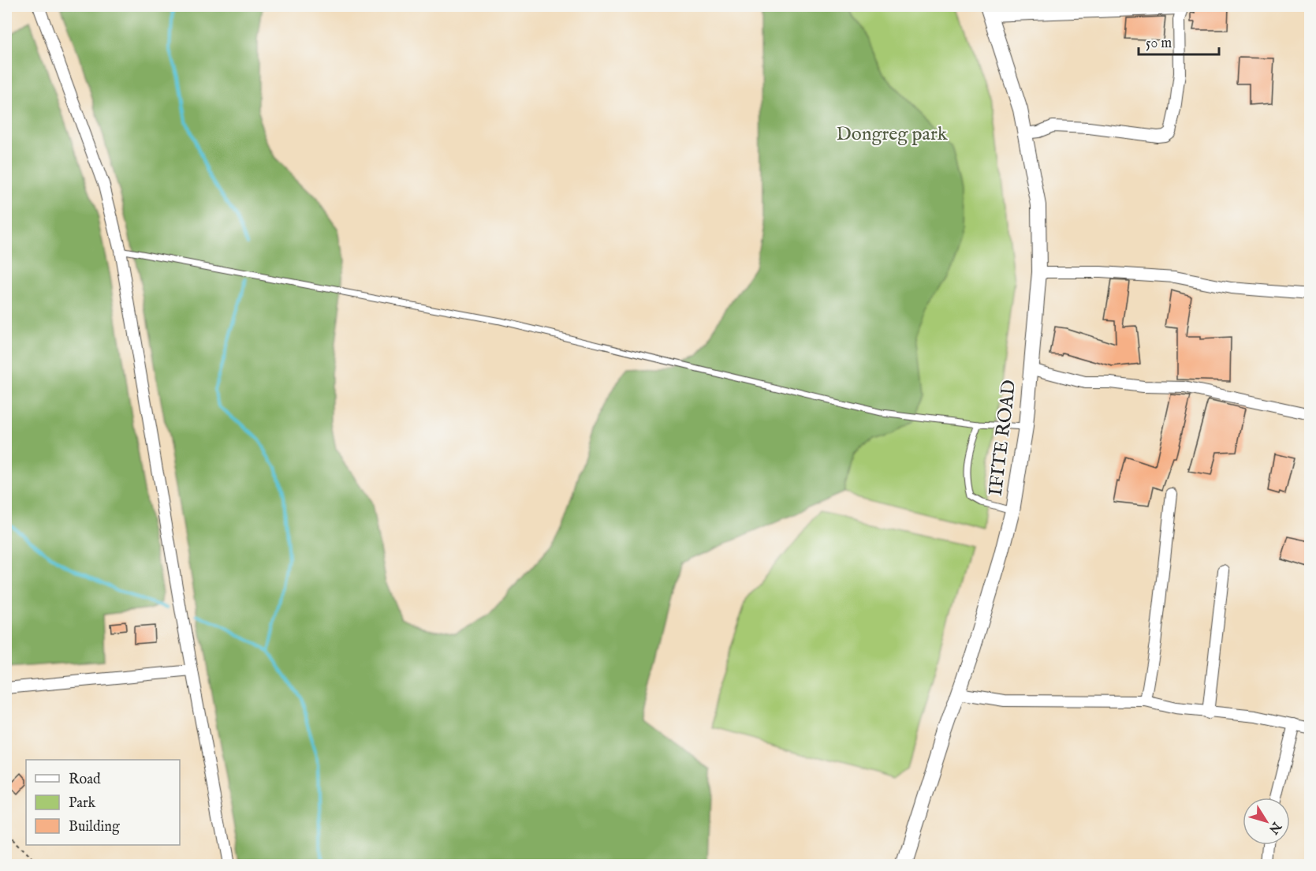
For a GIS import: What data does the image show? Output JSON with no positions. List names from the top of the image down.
{
  "streets": {
    "street": ["IFITE ROAD"]
  },
  "parks": ["Dongreg park"],
  "legend": ["Road", "Park", "Building"],
  "scale_bar": "50 m",
  "north": "bottom right"
}
